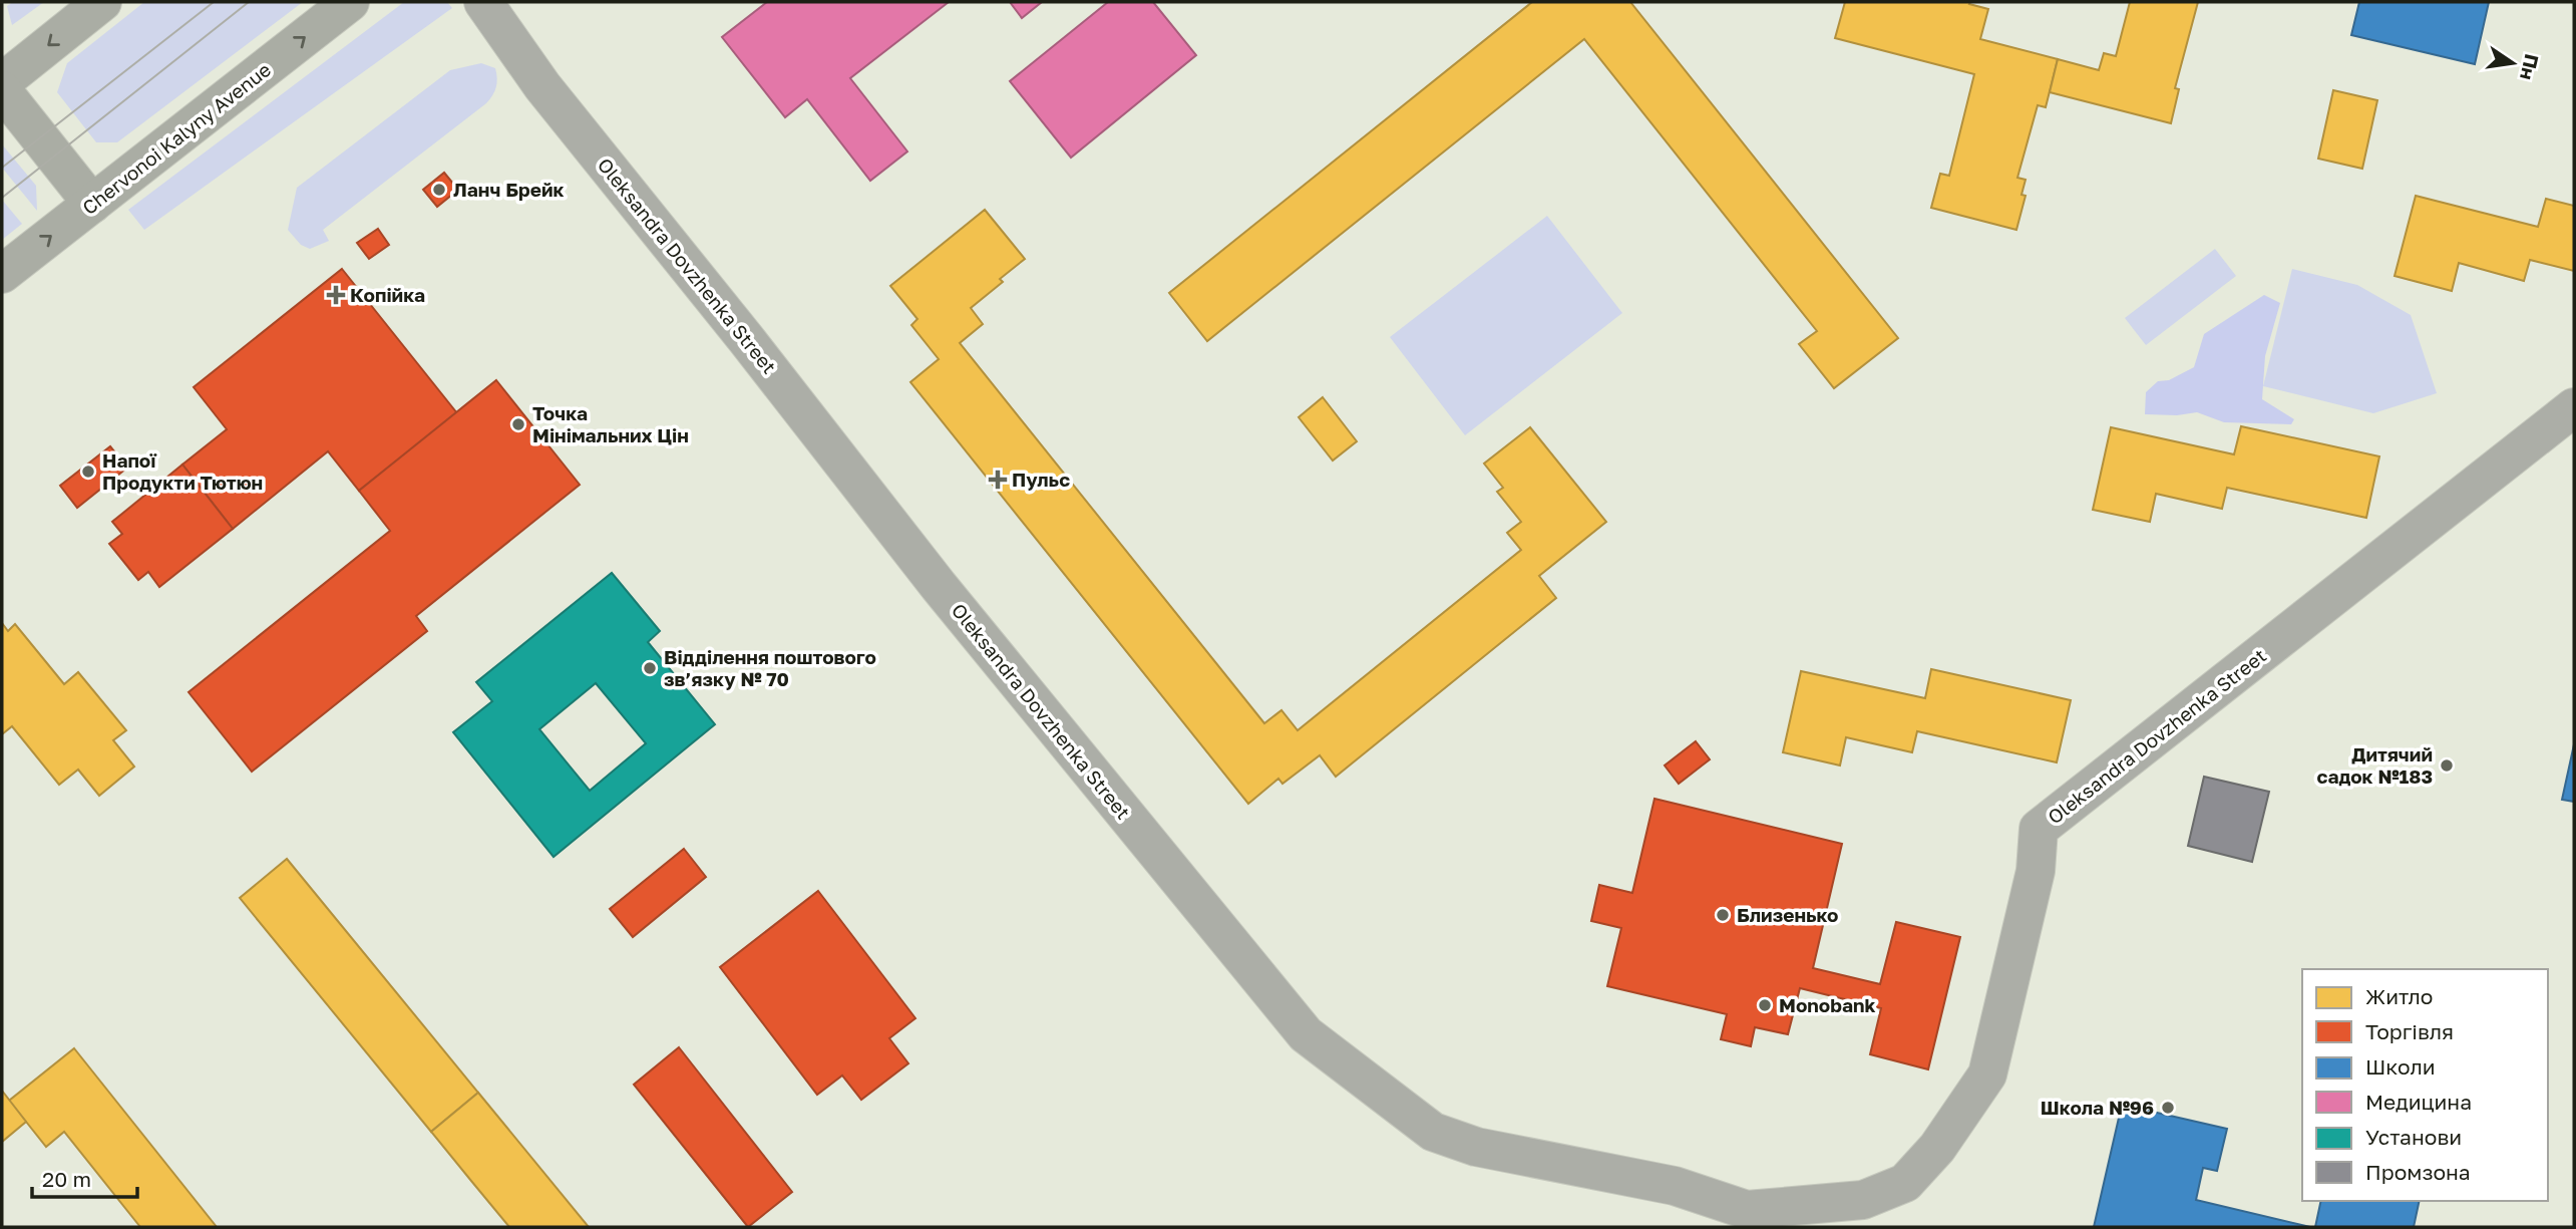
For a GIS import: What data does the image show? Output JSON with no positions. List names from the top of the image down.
{
  "streets": {
    "main road": ["Chervonoi Kalyny Avenue"],
    "street": ["Oleksandra Dovzhenka Street"]
  },
  "one_way": ["Chervonoi Kalyny Avenue"],
  "places": {
    "other": [
      "Ланч Брейк",
      "Точка Мінімальних Цін",
      "Напої Продукти Тютюн",
      "Відділення поштового зв’язку № 70",
      "Дитячий садок №183",
      "Близенько",
      "Monobank",
      "Школа №96"
    ],
    "health": ["Копійка", "Пульс"]
  },
  "legend": [
    "Житло",
    "Торгівля",
    "Школи",
    "Медицина",
    "Установи",
    "Промзона"
  ],
  "scale_bar": "20 m",
  "north": "right"
}
